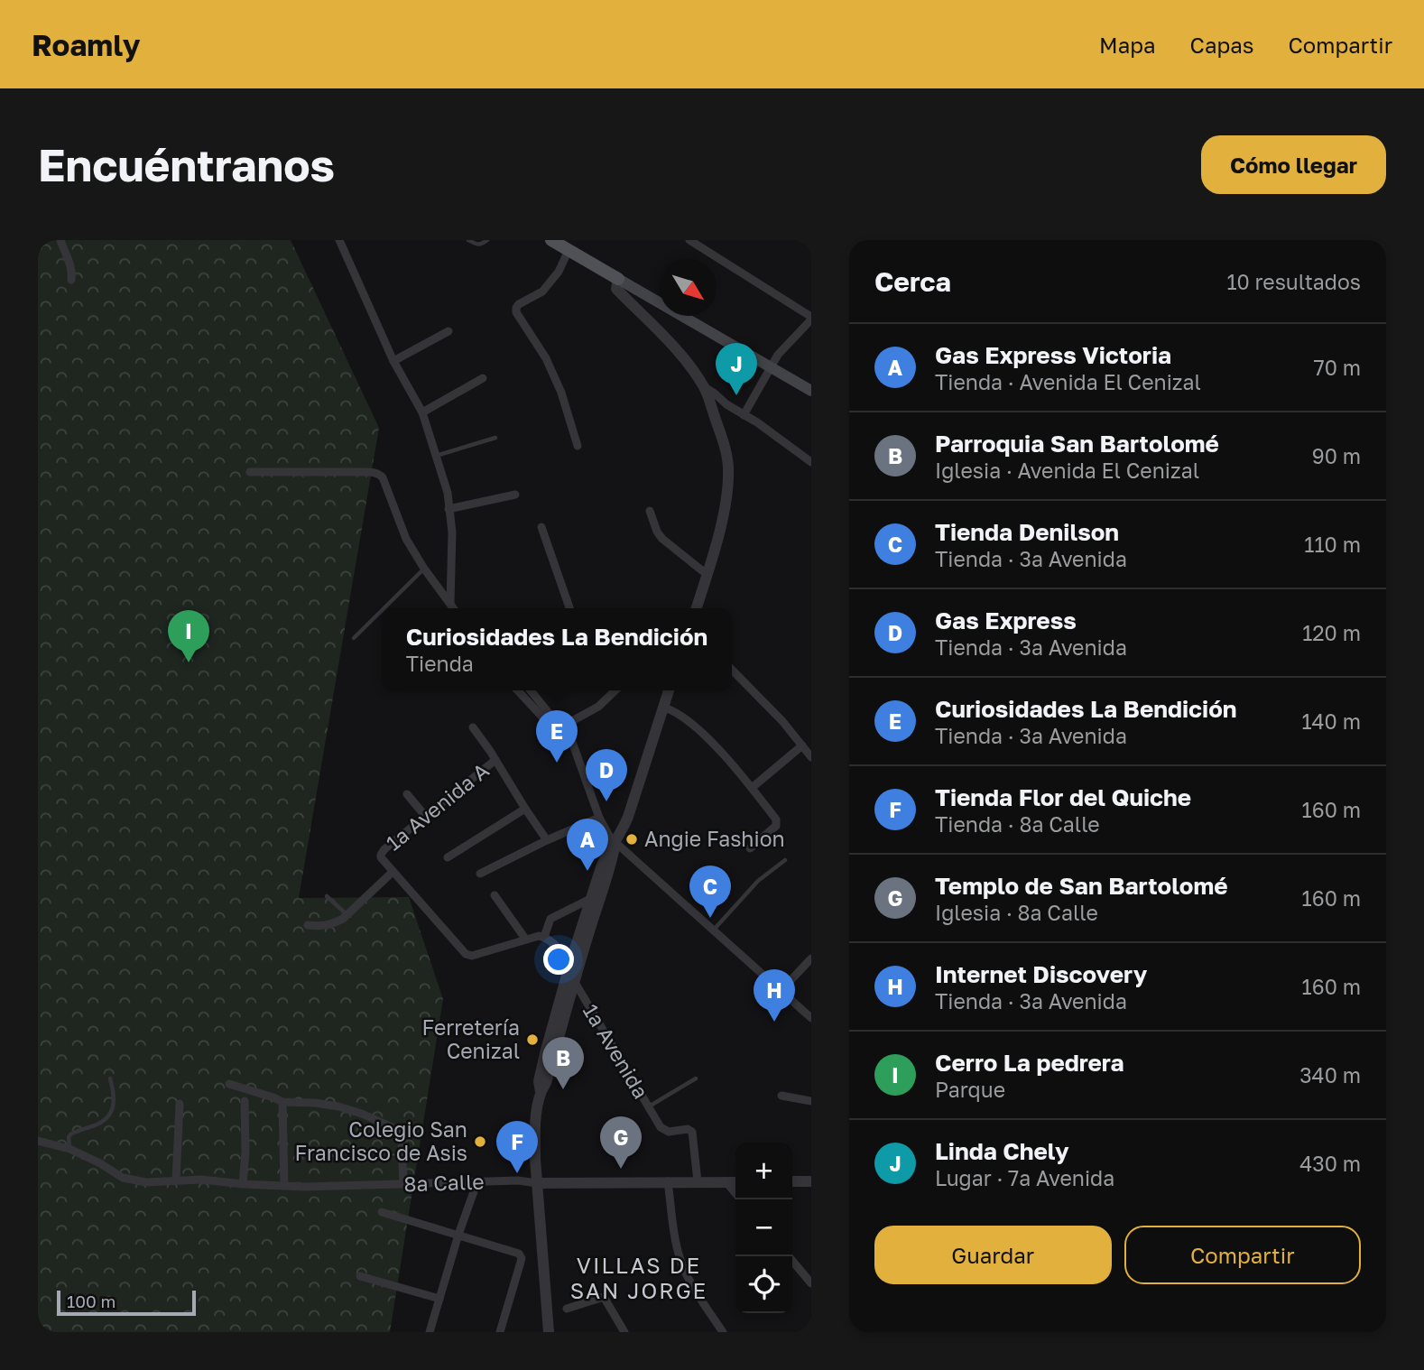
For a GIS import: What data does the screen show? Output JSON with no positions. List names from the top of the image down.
{
  "streets": {
    "street": ["1a Avenida A", "1a Avenida", "8a Calle"]
  },
  "crossings": [
    ["1a Avenida", "8a Calle"]
  ],
  "districts": ["VILLAS DE SAN JORGE"],
  "places": ["Angie Fashion", "Ferretería Cenizal", "Colegio San Francisco de Asis"],
  "scale_bar": "100 m",
  "north": "bottom right",
  "page": {
    "header": "Roamly",
    "nav": ["Mapa", "Capas", "Compartir"],
    "buttons": [
      "Cómo llegar",
      ["Guardar", "Compartir"]
    ],
    "title": "Encuéntranos",
    "heading": ["Cerca", "10 resultados"],
    "list": [
      {
        "mark": "A",
        "name": "Gas Express Victoria",
        "note": "Tienda · Avenida El Cenizal",
        "value": "70 m"
      },
      {
        "mark": "B",
        "name": "Parroquia San Bartolomé",
        "note": "Iglesia · Avenida El Cenizal",
        "value": "90 m"
      },
      {
        "mark": "C",
        "name": "Tienda Denilson",
        "note": "Tienda · 3a Avenida",
        "value": "110 m"
      },
      {
        "mark": "D",
        "name": "Gas Express",
        "note": "Tienda · 3a Avenida",
        "value": "120 m"
      },
      {
        "mark": "E",
        "name": "Curiosidades La Bendición",
        "note": "Tienda · 3a Avenida",
        "value": "140 m"
      },
      {
        "mark": "F",
        "name": "Tienda Flor del Quiche",
        "note": "Tienda · 8a Calle",
        "value": "160 m"
      },
      {
        "mark": "G",
        "name": "Templo de San Bartolomé",
        "note": "Iglesia · 8a Calle",
        "value": "160 m"
      },
      {
        "mark": "H",
        "name": "Internet Discovery",
        "note": "Tienda · 3a Avenida",
        "value": "160 m"
      },
      {
        "mark": "I",
        "name": "Cerro La pedrera",
        "note": "Parque",
        "value": "340 m"
      },
      {
        "mark": "J",
        "name": "Linda Chely",
        "note": "Lugar · 7a Avenida",
        "value": "430 m"
      }
    ],
    "pins": [
      "J",
      "I",
      "E",
      "D",
      "A",
      "C",
      "H",
      "B",
      "G",
      "F"
    ],
    "popup": ["Curiosidades La Bendición", "Tienda"],
    "map_buttons": ["+", "−"],
    "scale": "100 m"
  }
}
